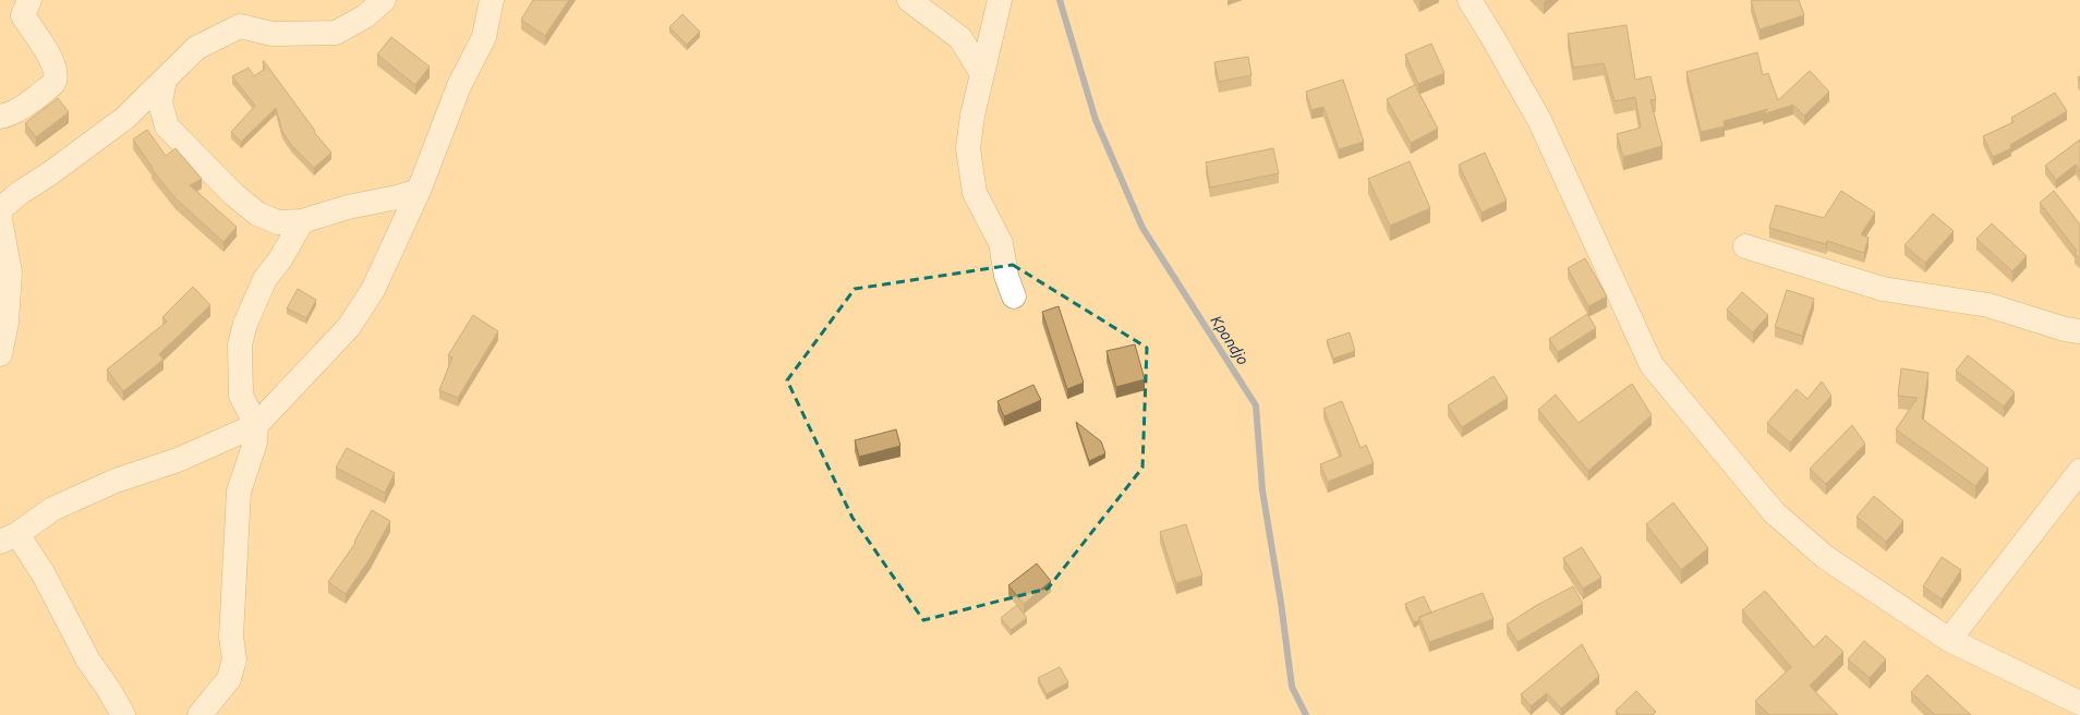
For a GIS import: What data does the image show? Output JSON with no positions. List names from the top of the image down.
{
  "water": ["Kpondjo"]
}
